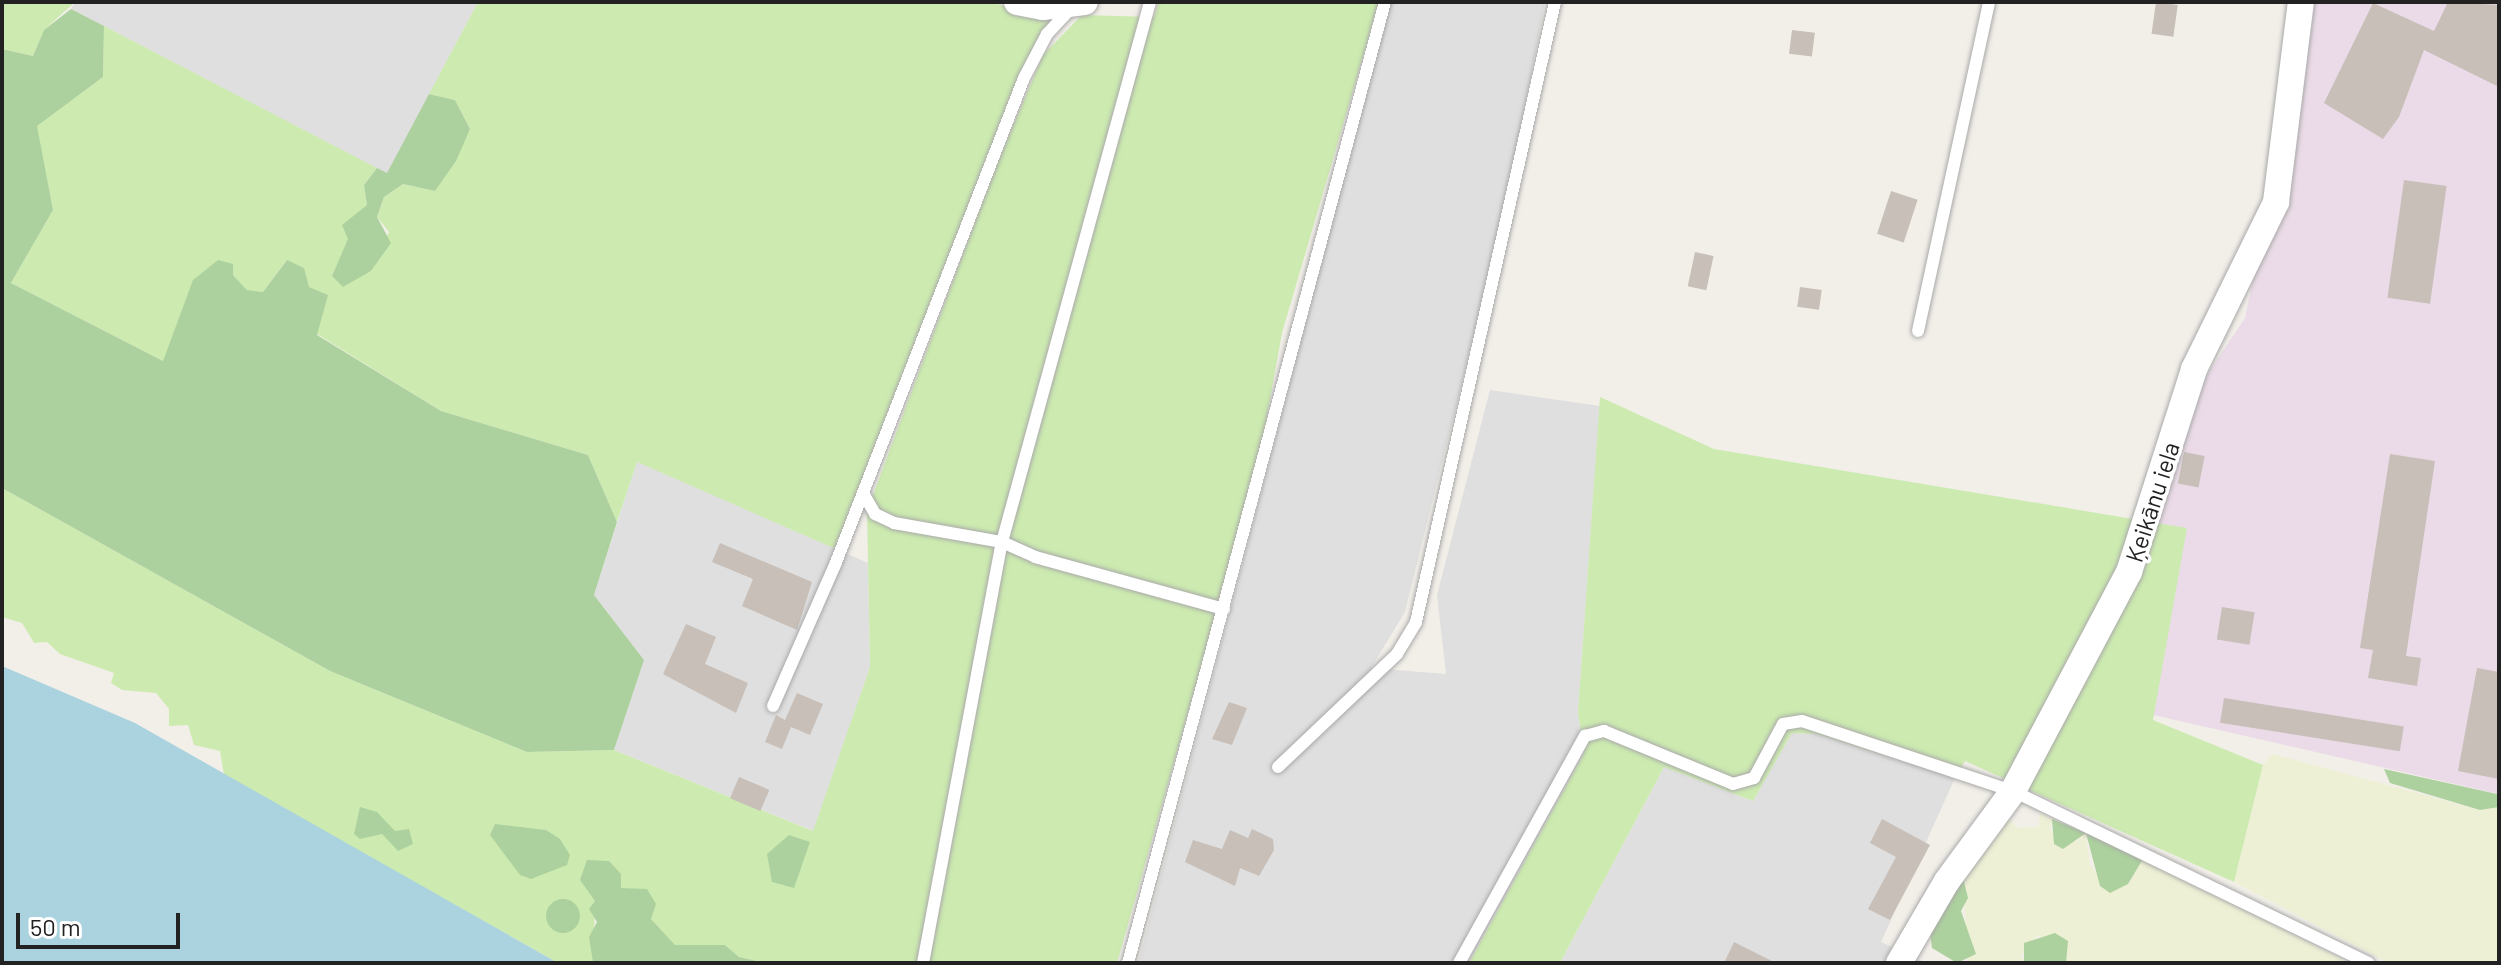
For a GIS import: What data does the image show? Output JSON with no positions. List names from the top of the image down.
{
  "streets": {
    "street": ["Ķeikānu iela"]
  },
  "scale_bar": "50 m"
}
